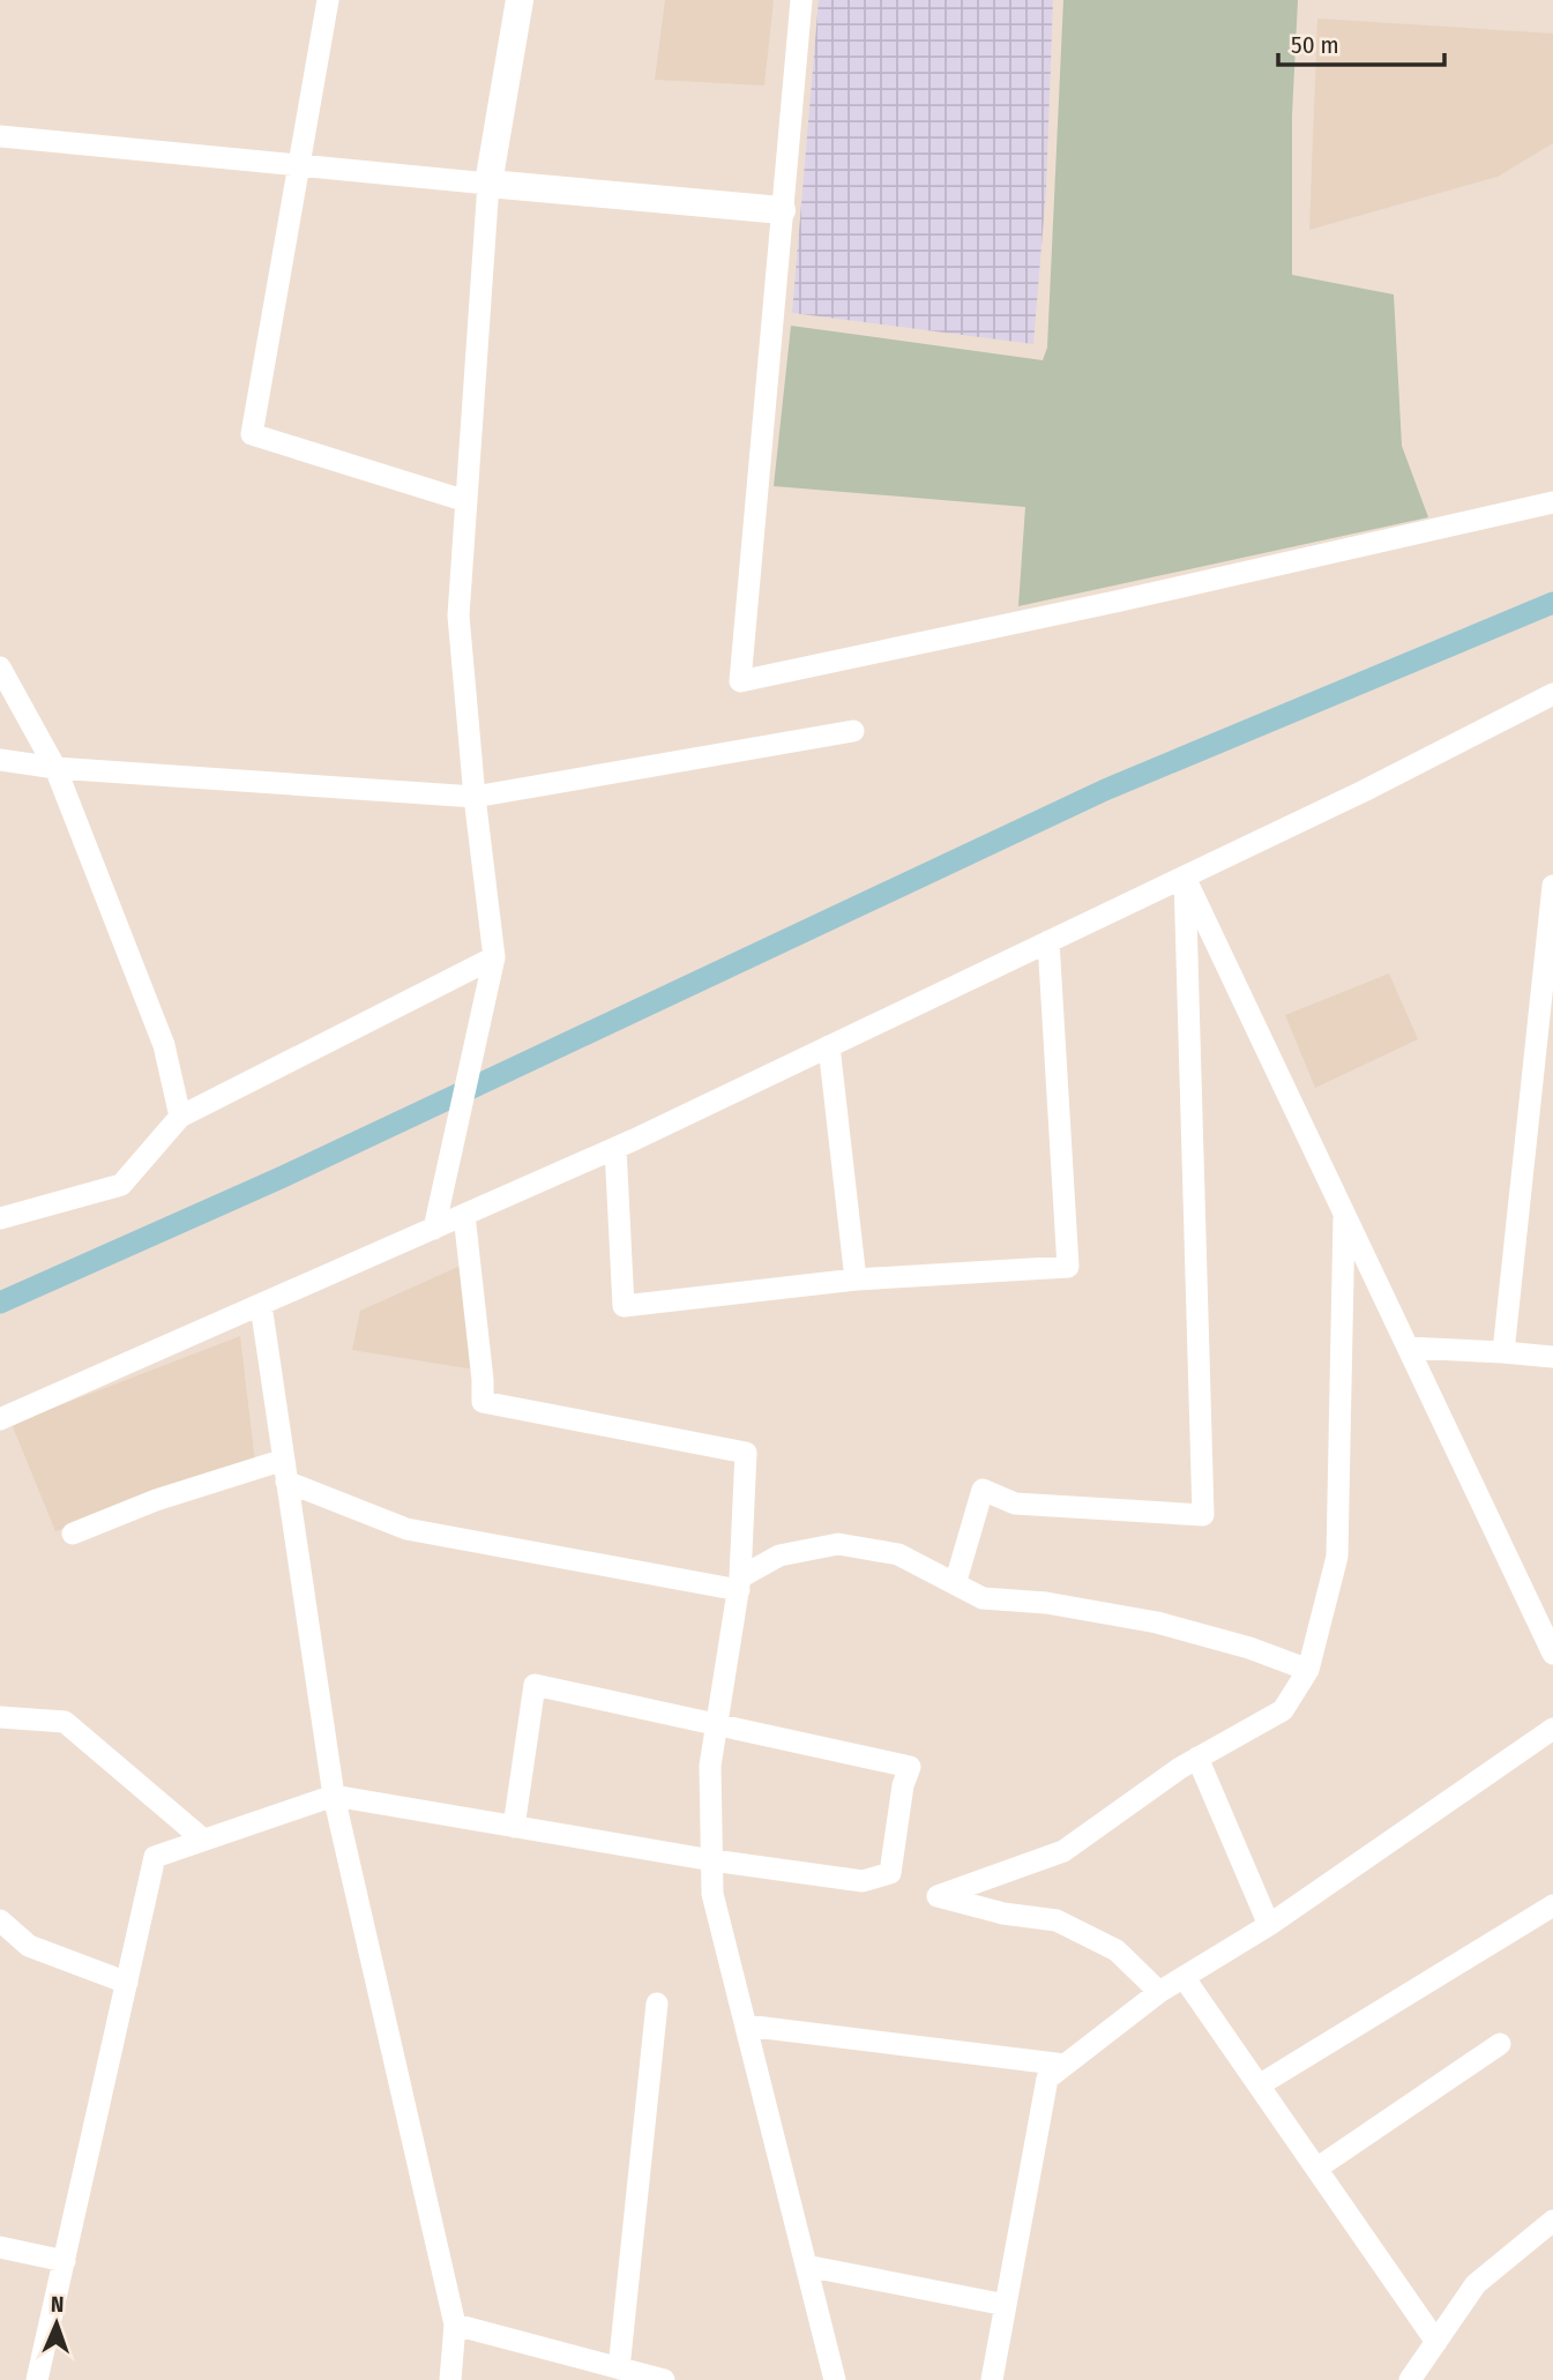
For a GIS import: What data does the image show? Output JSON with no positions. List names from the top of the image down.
{
  "scale_bar": "50 m",
  "north": "top"
}
